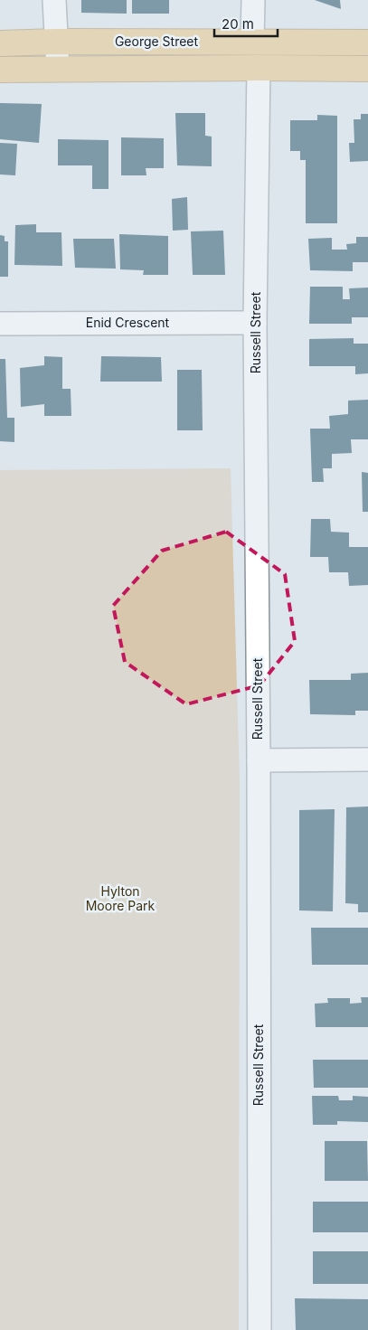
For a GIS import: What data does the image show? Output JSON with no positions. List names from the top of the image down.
{
  "streets": {
    "highway": ["George Street"],
    "street": ["Enid Crescent", "Russell Street"]
  },
  "crossings": [
    ["Enid Crescent", "Russell Street"]
  ],
  "parks": ["Hylton Moore Park"],
  "scale_bar": "20 m"
}
